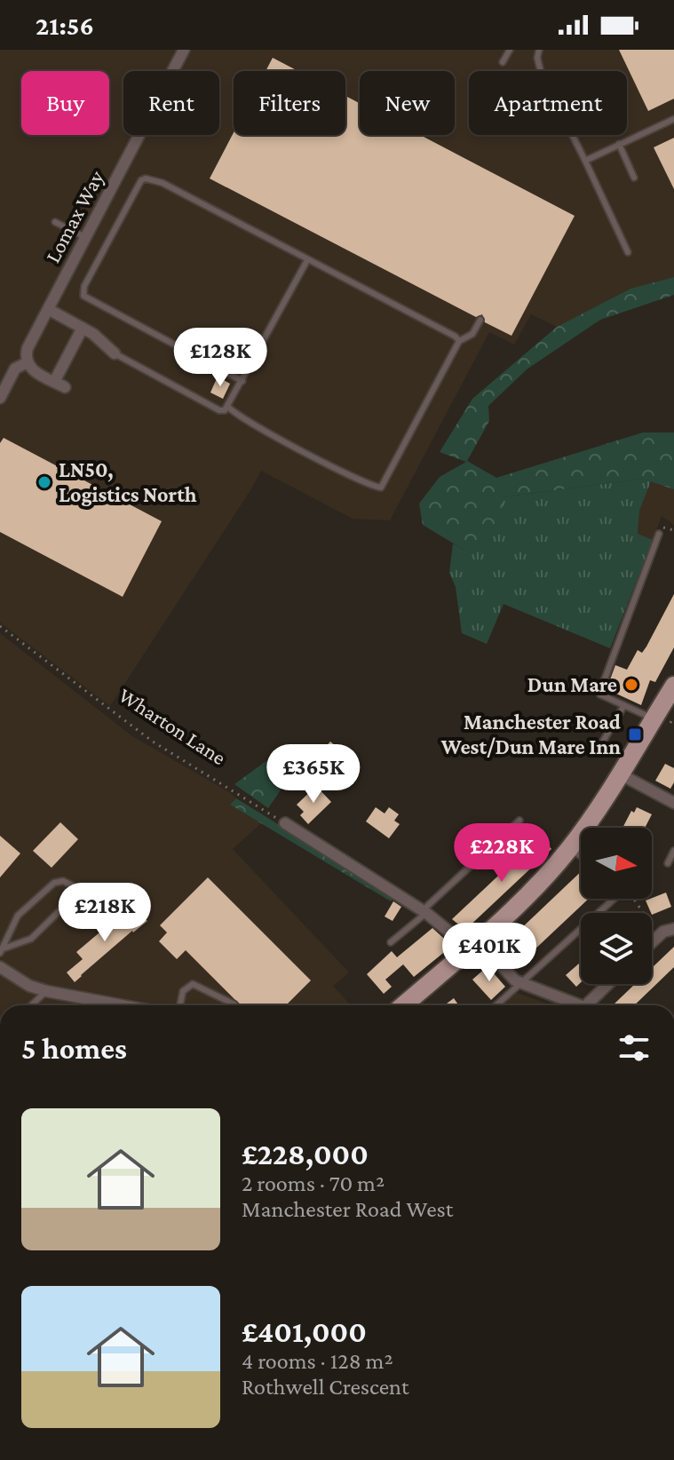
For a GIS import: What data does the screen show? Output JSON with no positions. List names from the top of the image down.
{
  "streets": {
    "street": ["Lomax Way"],
    "path": ["Wharton Lane"]
  },
  "places": {
    "other": ["LN50, Logistics North", "Dun Mare"],
    "transit": ["Manchester Road West/Dun Mare Inn"]
  },
  "north": "right",
  "page": {
    "status": "21:56",
    "chip": [
      "Buy",
      "Rent",
      "Filters",
      "New",
      "Apartment"
    ],
    "price": [
      "£128K",
      "£365K",
      "£228K",
      "£218K",
      "£401K"
    ],
    "heading": "5 homes",
    "list": [
      {
        "name": "£228,000",
        "note": "2 rooms · 70 m² · Manchester Road West"
      },
      {
        "name": "£401,000",
        "note": "4 rooms · 128 m² · Rothwell Crescent"
      }
    ]
  }
}
